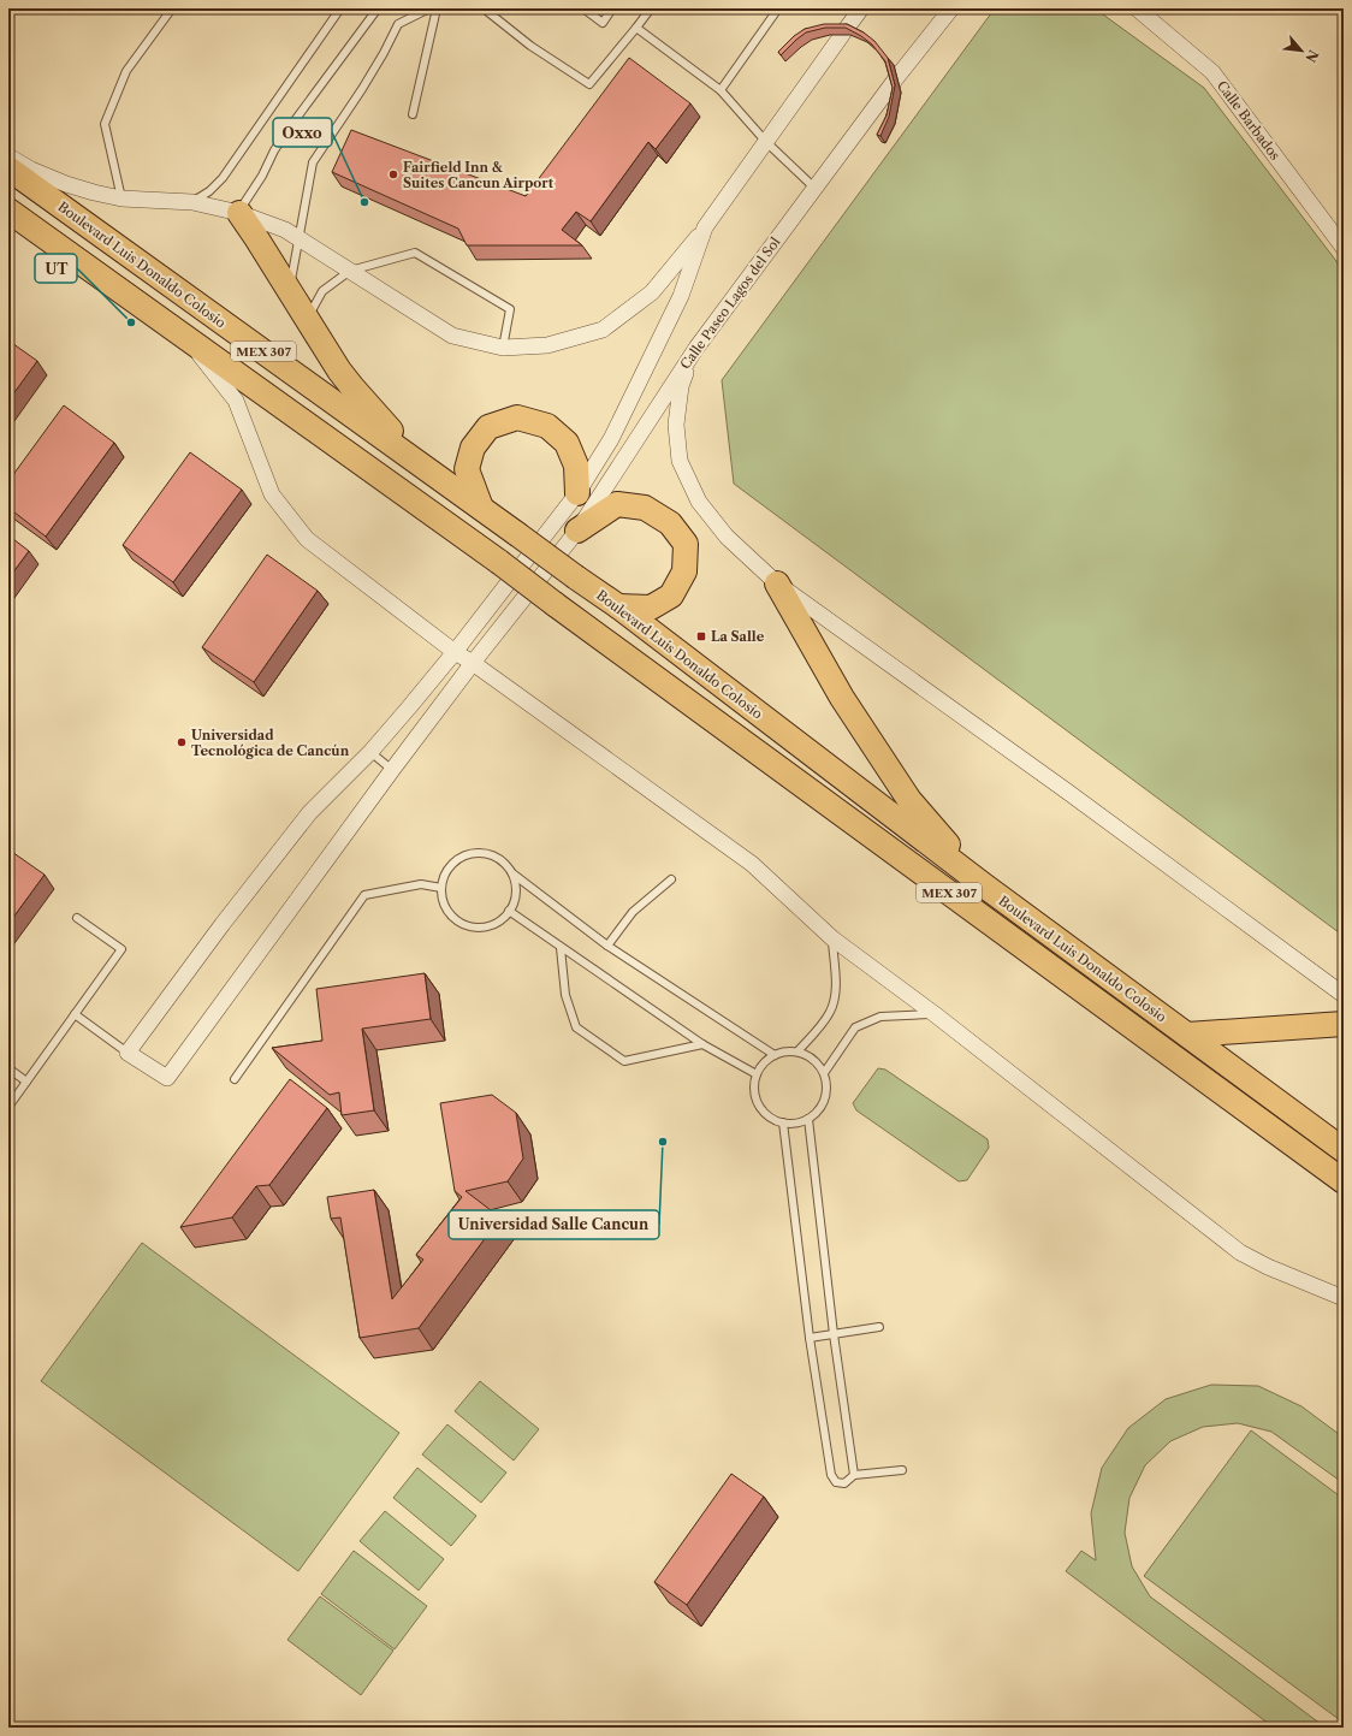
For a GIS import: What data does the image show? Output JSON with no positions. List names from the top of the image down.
{
  "streets": {
    "main road": ["Boulevard Luis Donaldo Colosio", "MEX 307"],
    "street": ["Calle Barbados", "Calle Paseo Lagos del Sol"]
  },
  "places": {
    "other": [
      "Fairfield Inn & Suites Cancun Airport",
      "Oxxo",
      "UT",
      "Universidad Tecnológica de Cancún",
      "Universidad Salle Cancun"
    ],
    "transit": ["La Salle"]
  },
  "north": "bottom right"
}
